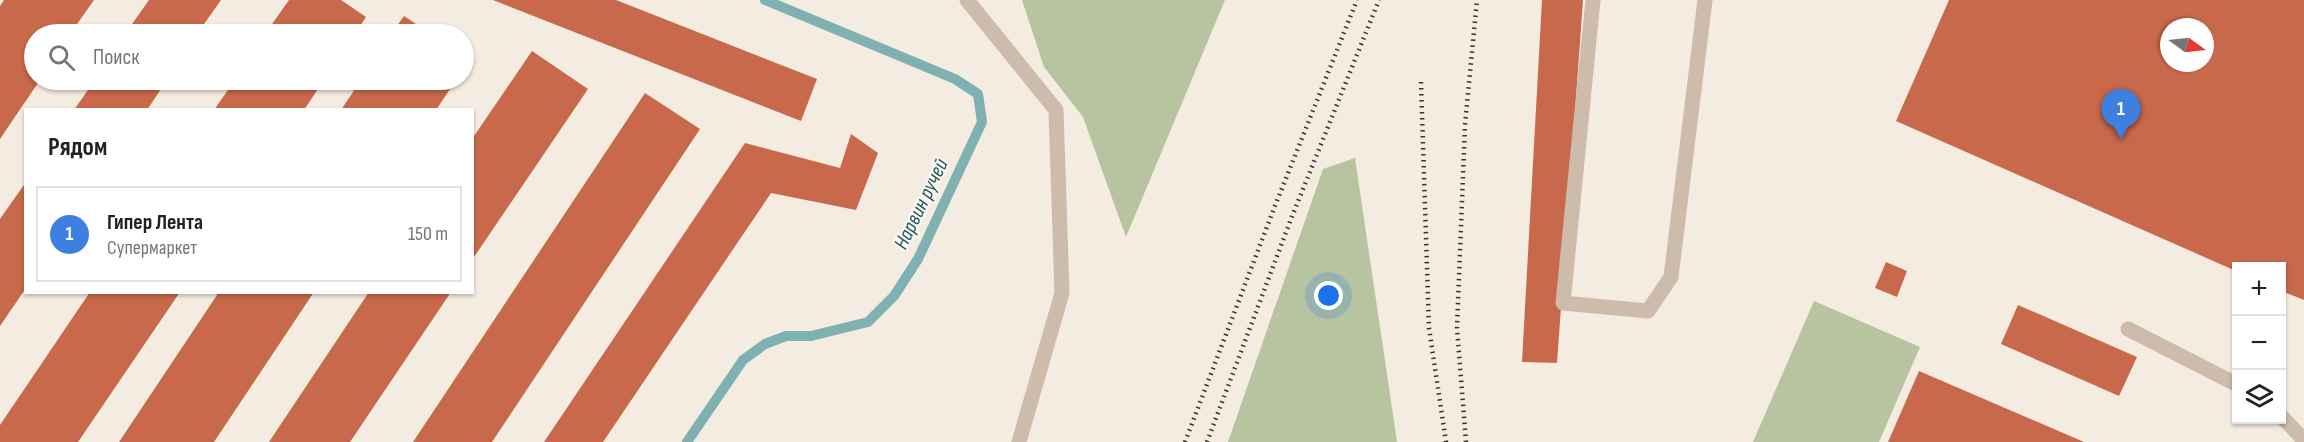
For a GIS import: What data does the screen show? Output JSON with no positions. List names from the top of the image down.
{
  "water": ["Нарвин ручей"],
  "north": "right",
  "page": {
    "search": "Поиск",
    "pins": "1",
    "heading": "Рядом",
    "list": [
      {
        "mark": "1",
        "name": "Гипер Лента",
        "note": "Супермаркет",
        "value": "150 m"
      }
    ],
    "map_buttons": ["+", "−"]
  }
}
